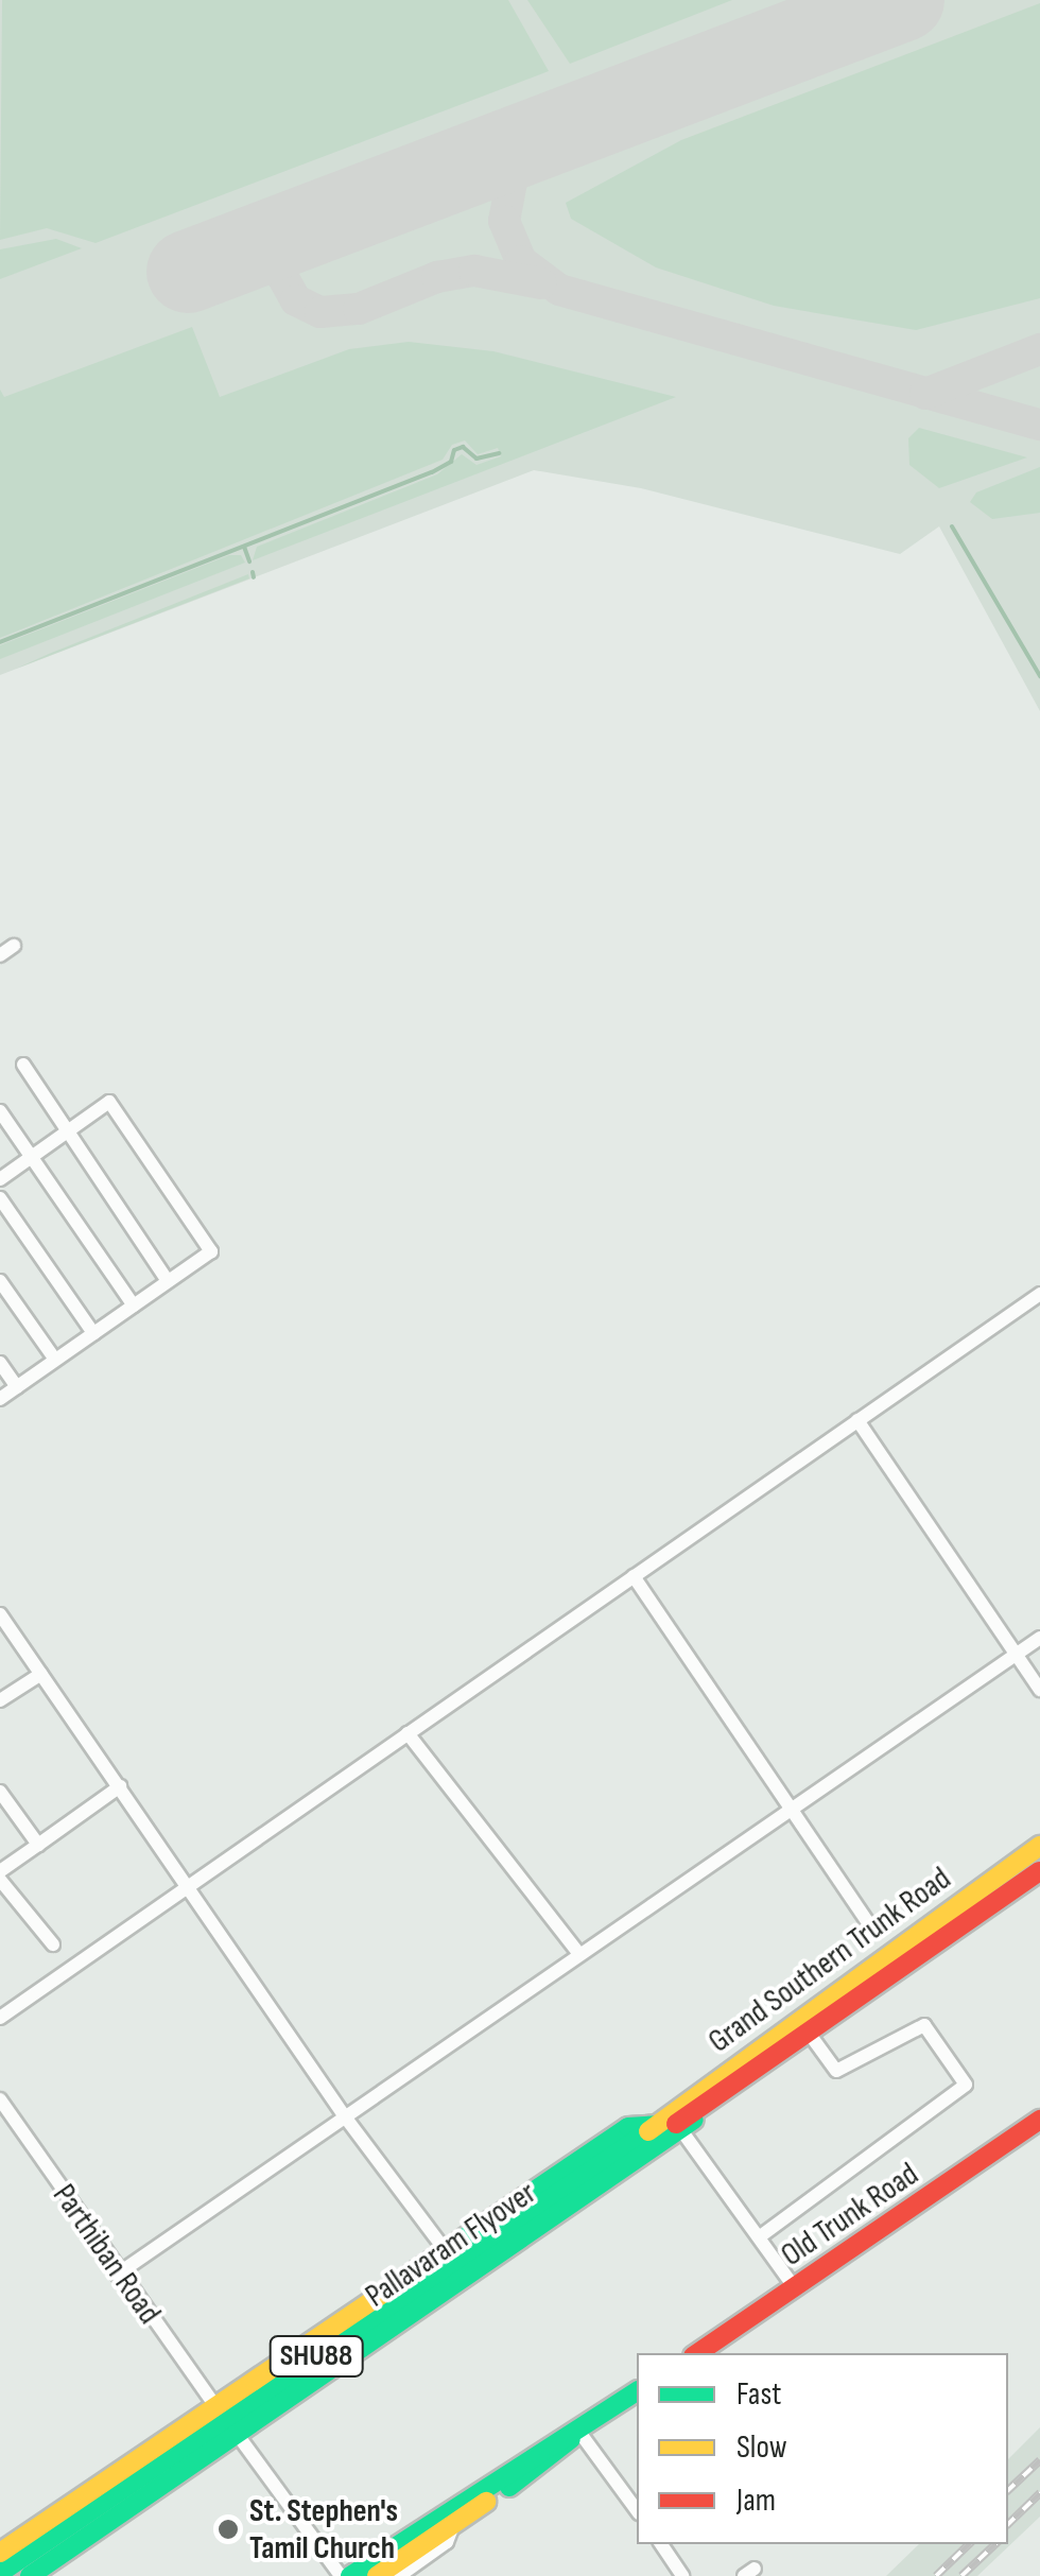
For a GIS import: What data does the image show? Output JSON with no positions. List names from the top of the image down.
{
  "streets": {
    "street": [
      "Grand Southern Trunk Road",
      "Old Trunk Road",
      "Pallavaram Flyover",
      "Parthiban Road",
      "SHU88"
    ]
  },
  "crossings": [
    ["Grand Southern Trunk Road", "Pallavaram Flyover"]
  ],
  "places": ["St. Stephen's Tamil Church"],
  "legend": ["Fast", "Slow", "Jam"]
}
